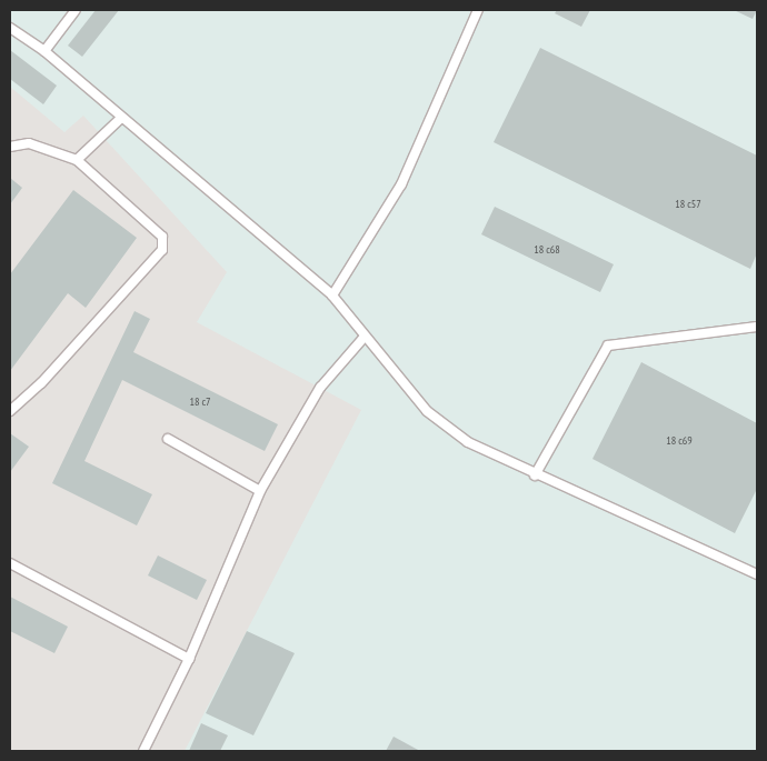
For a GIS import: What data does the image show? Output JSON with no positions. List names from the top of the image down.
{
  "house_numbers": [
    "18 с57",
    "18 с68",
    "18 с7",
    "18 с69"
  ]
}
